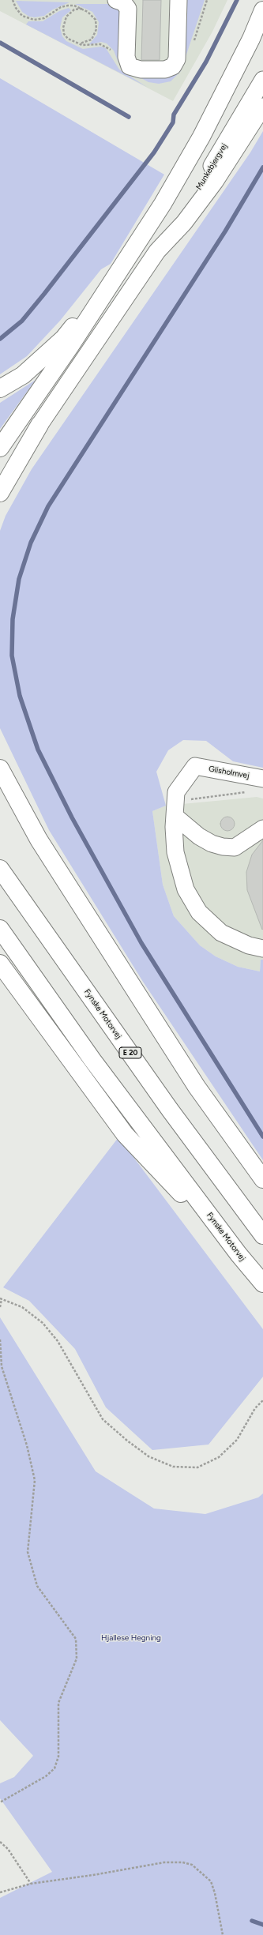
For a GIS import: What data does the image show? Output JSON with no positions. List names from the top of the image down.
{
  "streets": {
    "highway": ["Fynske Motorvej", "E 20"],
    "street": ["Munkebjergvej", "Glisholmvej"]
  },
  "parks": ["Hjallese Hegning"]
}
